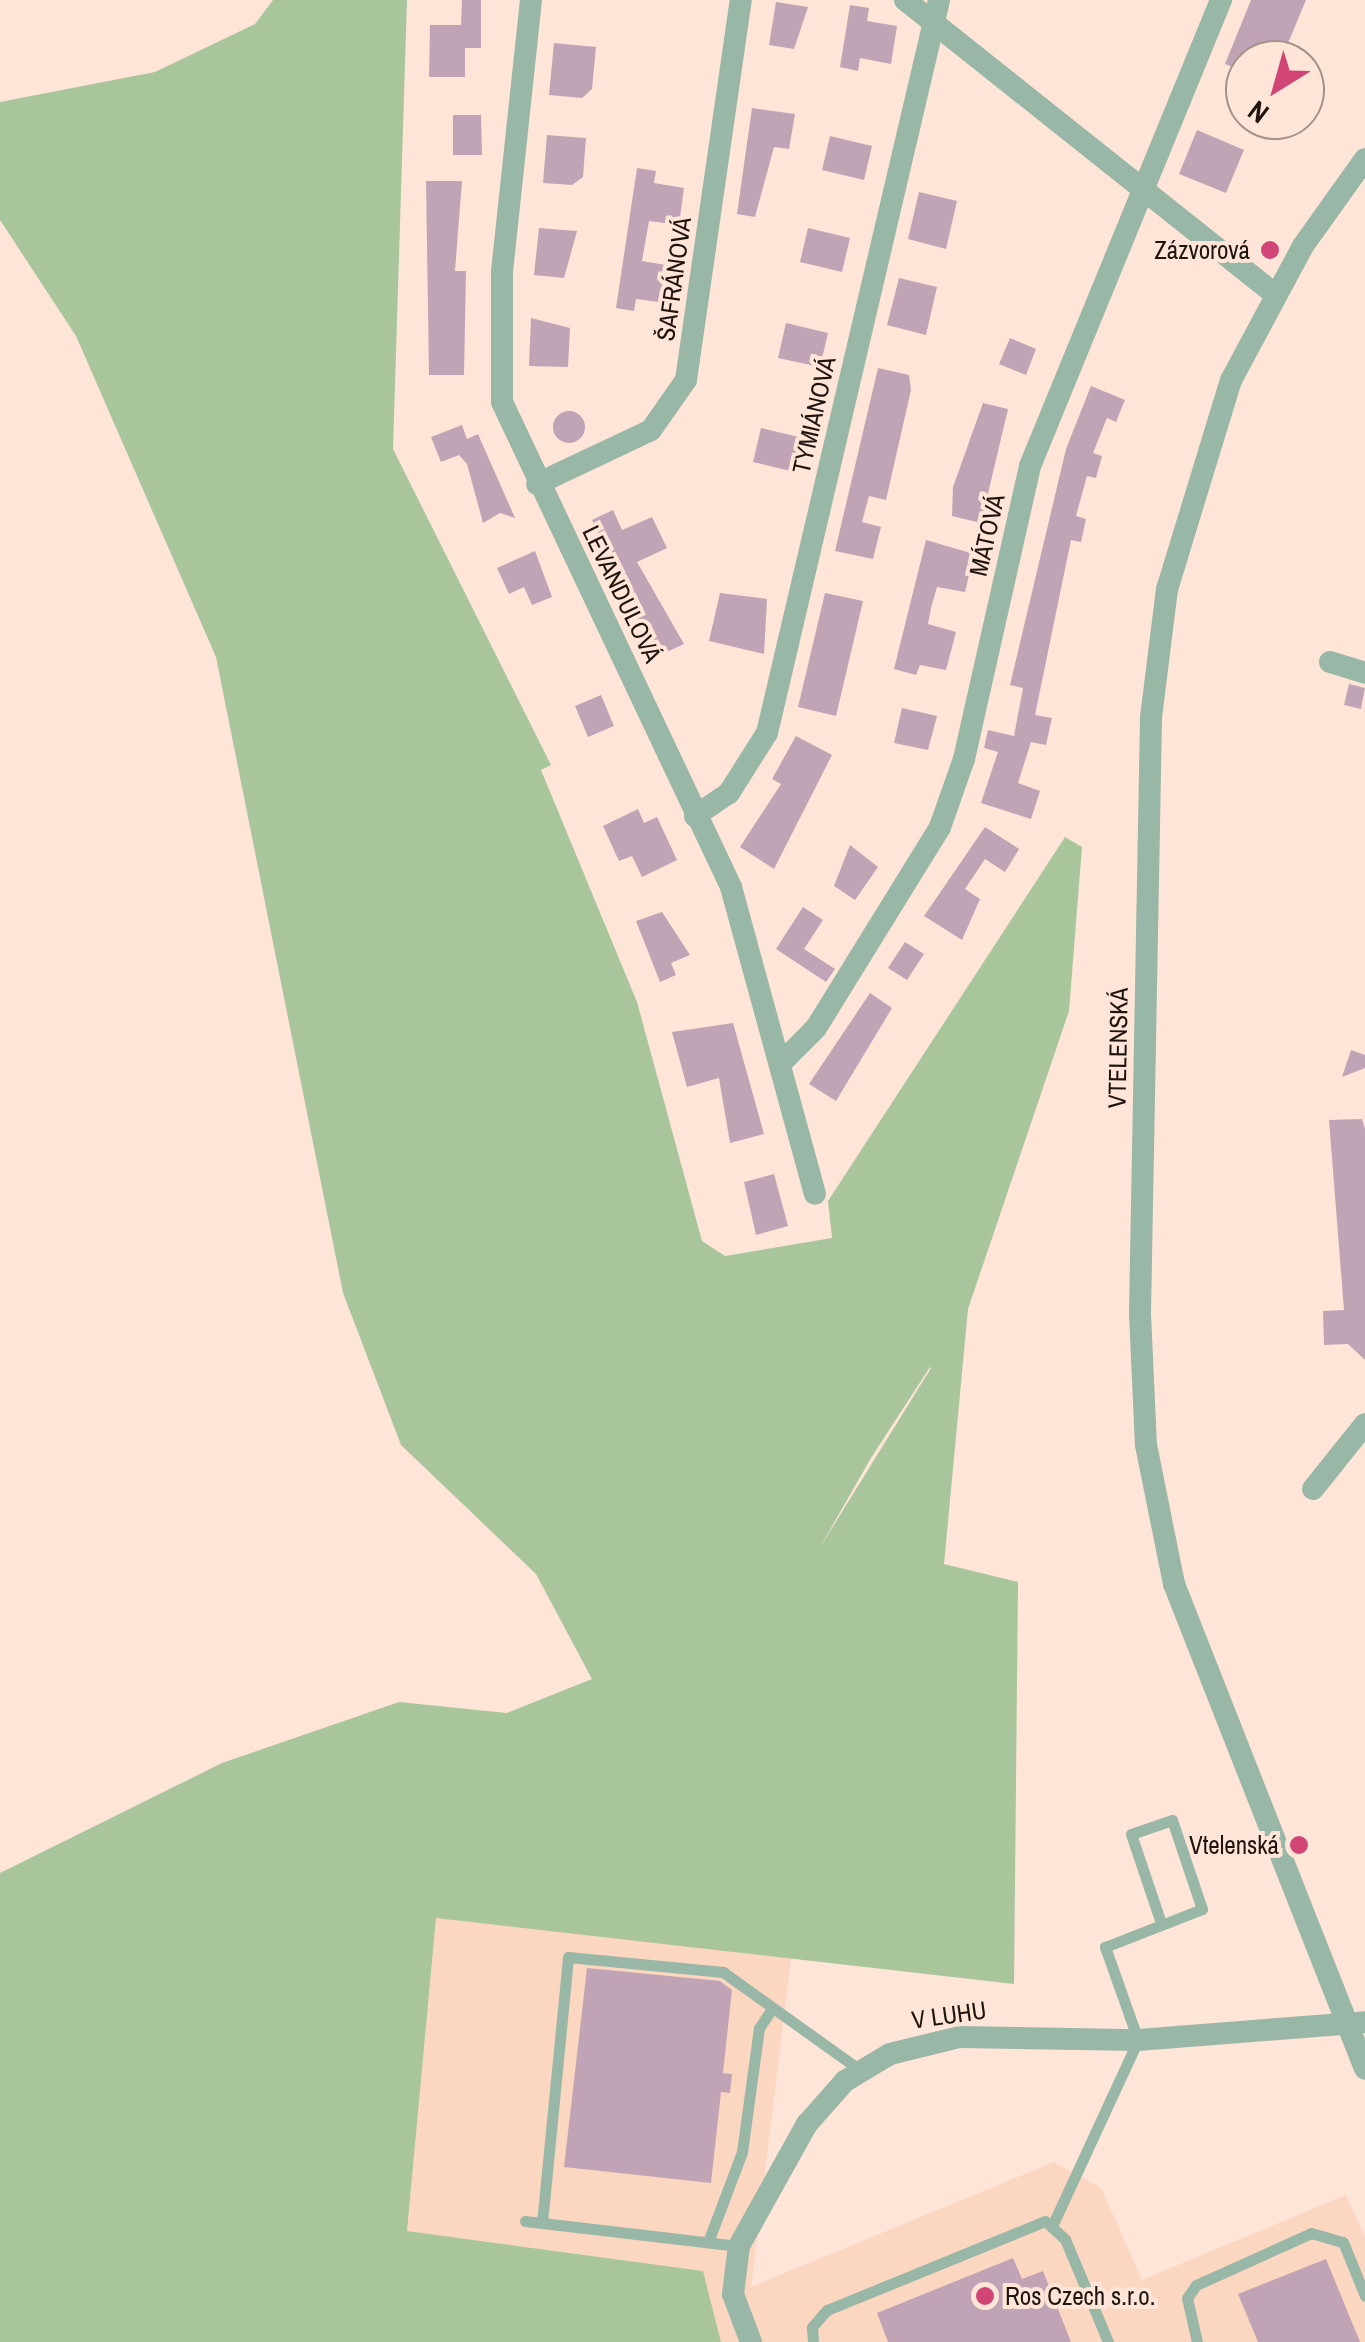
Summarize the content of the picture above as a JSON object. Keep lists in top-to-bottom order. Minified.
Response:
{"streets":{"street":["ŠAFRÁNOVÁ","TYMIÁNOVÁ","MÁTOVÁ","LEVANDULOVÁ","VTELENSKÁ","V LUHU"]},"crossings":[["ŠAFRÁNOVÁ","LEVANDULOVÁ"],["TYMIÁNOVÁ","LEVANDULOVÁ"],["MÁTOVÁ","LEVANDULOVÁ"],["VTELENSKÁ","V LUHU"]],"places":["Zázvorová","Vtelenská","Ros Czech s.r.o."],"north":"bottom left"}
